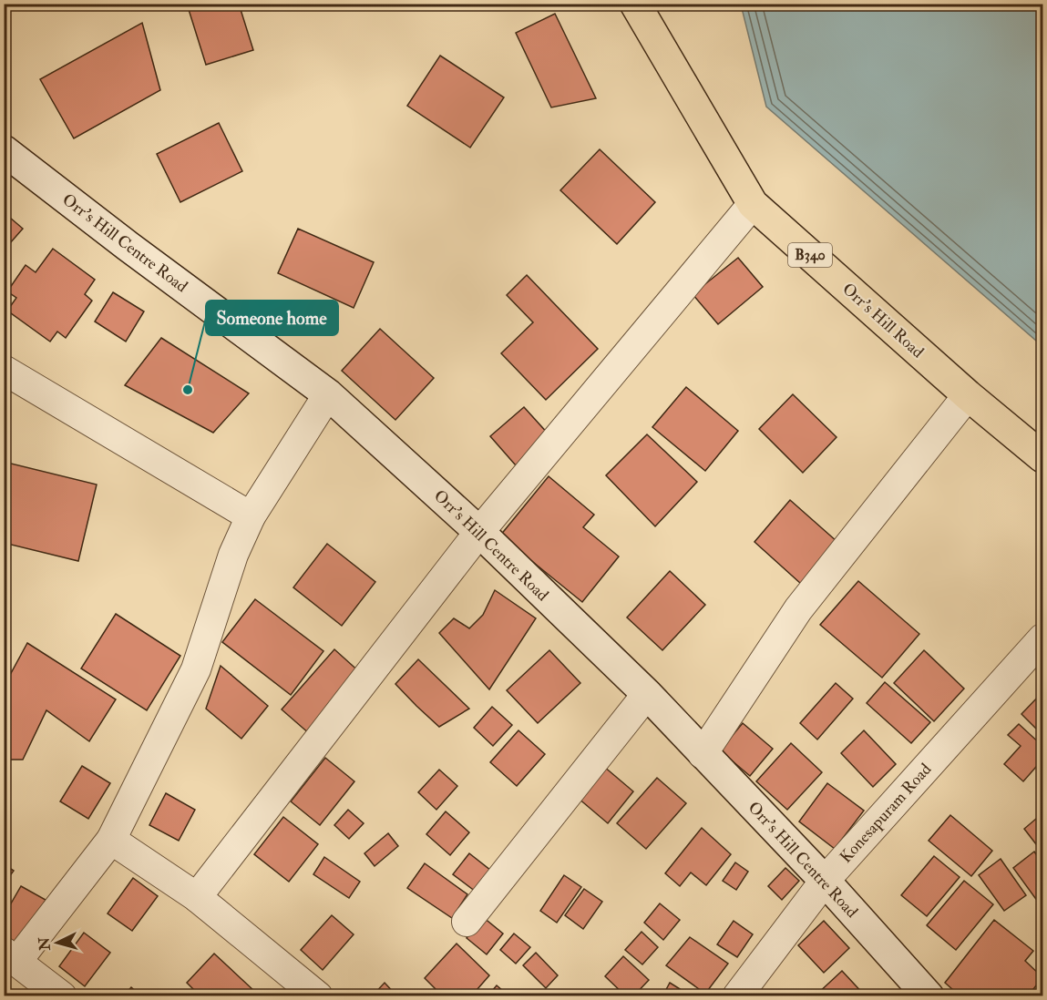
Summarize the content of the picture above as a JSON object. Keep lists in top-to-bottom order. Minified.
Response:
{"streets":{"main road":["B340","Orr’s Hill Road"],"street":["Orr's Hill Centre Road","Konesapuram Road"]},"crossings":[["Orr's Hill Centre Road","Konesapuram Road"]],"places":["Someone home"],"north":"left"}
